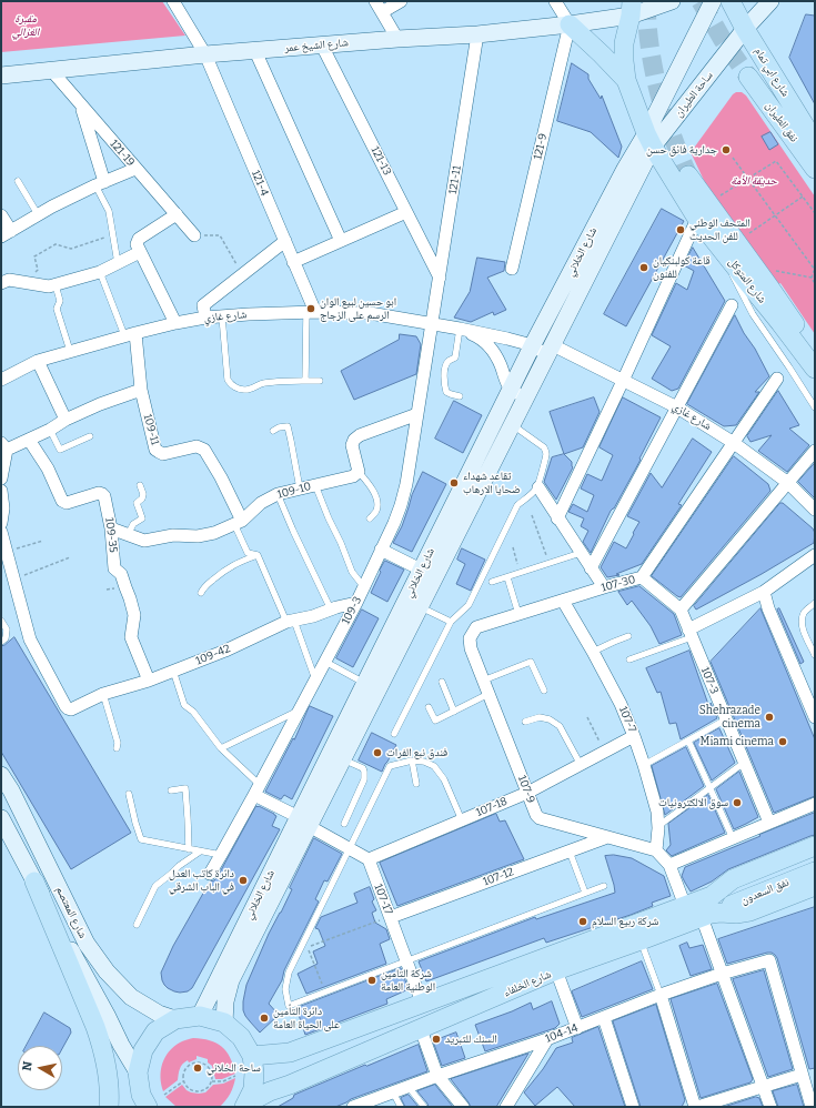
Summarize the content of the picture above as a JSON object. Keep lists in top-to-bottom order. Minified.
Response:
{"streets":{"main road":["شارع الشيخ عمر","شارع ابي تمام","ساحة الطيران","نفق الطيران","شارع الخلاني","شارع المتوكل","نفق السعدون","شارع المعتصم","شارع الخلفاء"],"street":["121-9","121-19","121-13","121-11","121-4","شارع غازي","109-11","109-10","109-35","107-30","109-3","109-42","107-3","107-7","107-9","107-18","107-12","107-17","104-14"]},"crossings":[["شارع الشيخ عمر","121-9"],["شارع الشيخ عمر","121-19"],["شارع الشيخ عمر","121-13"],["شارع الشيخ عمر","121-11"],["شارع الشيخ عمر","121-4"],["شارع ابي تمام","ساحة الطيران"],["ساحة الطيران","شارع الخلاني"],["ساحة الطيران","شارع المتوكل"],["121-13","121-11"],["121-11","شارع غازي"],["121-11","109-3"],["121-4","شارع غازي"],["شارع الخلاني","شارع المتوكل"],["شارع الخلاني","شارع غازي"],["شارع غازي","109-11"],["شارع غازي","107-30"],["شارع غازي","109-3"],["109-11","109-10"],["109-10","109-35"],["109-35","109-42"],["107-30","107-3"],["107-30","107-7"],["107-30","107-9"],["109-3","109-42"],["107-7","107-9"],["107-7","107-18"],["107-9","107-18"],["107-9","107-12"],["107-18","107-17"],["107-12","107-17"],["نفق السعدون","شارع الخلفاء"],["107-17","شارع الخلفاء"]],"parks":["مقبرة الغزالي","حديقة الأمة"],"places":["جدارية فائق حسن","المتحف الوطني للفن الحديث","قاعة كولبنكيان للفنون","ابو حسين لبيع الوان الرسم على الزجاج","تقاعد شهداء ضحايا الارهاب","Shehrazade cinema","Miami cinema","فندق نبع الفرات","سوق الالكترونيات","دائرة كاتب العدل في الباب الشرقي","شركة ربيع السلام","شركة التامين الوطنية العامة","دائرة التأمين على الحياة العامة","السنك للتبريد","ساحة الخلاني"],"north":"left"}
